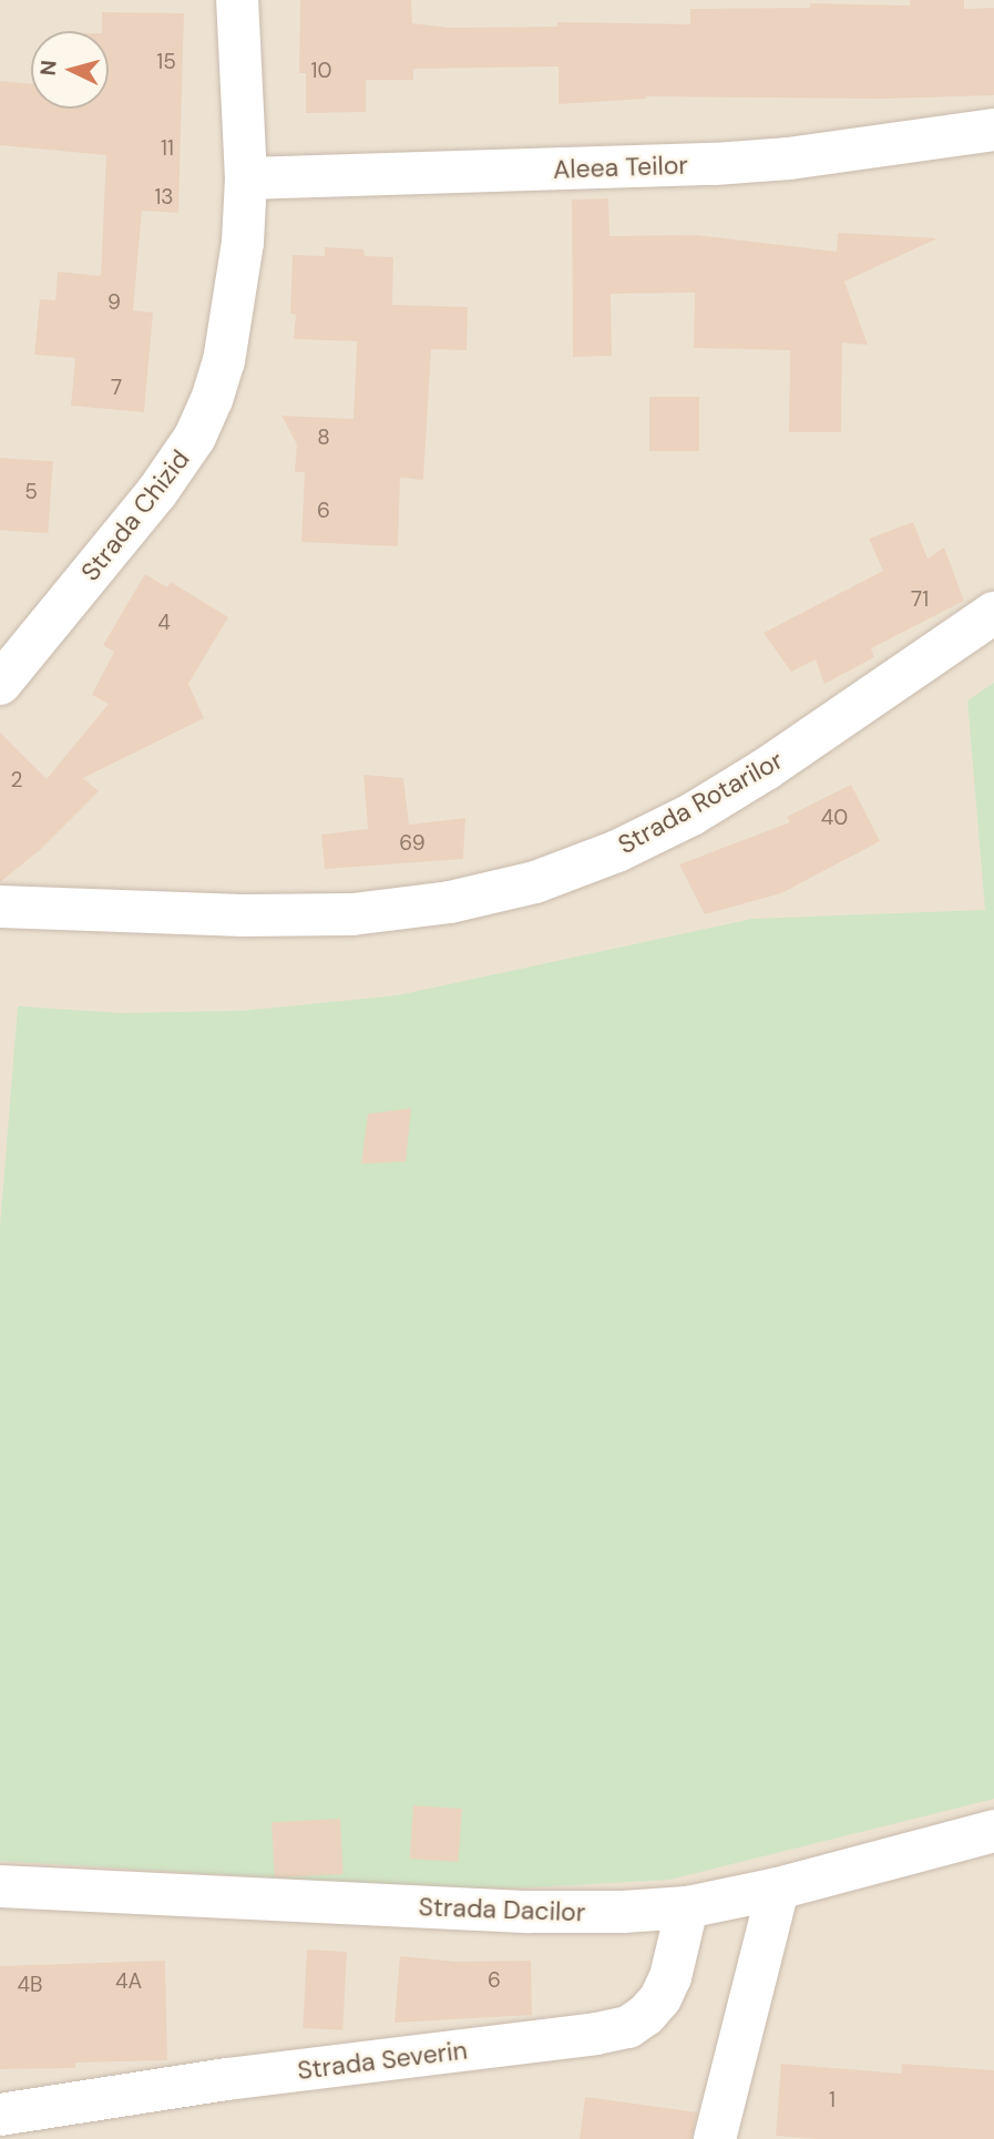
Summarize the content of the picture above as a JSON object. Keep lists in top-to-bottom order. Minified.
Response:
{"streets":{"street":["Aleea Teilor","Strada Chizid","Strada Rotarilor","Strada Dacilor","Strada Severin"]},"crossings":[["Aleea Teilor","Strada Chizid"],["Strada Dacilor","Strada Severin"]],"house_numbers":["15","10","11","13","9","7","8","5","6","71","4","2","40","69","6","4A","4B","1"],"north":"left"}
